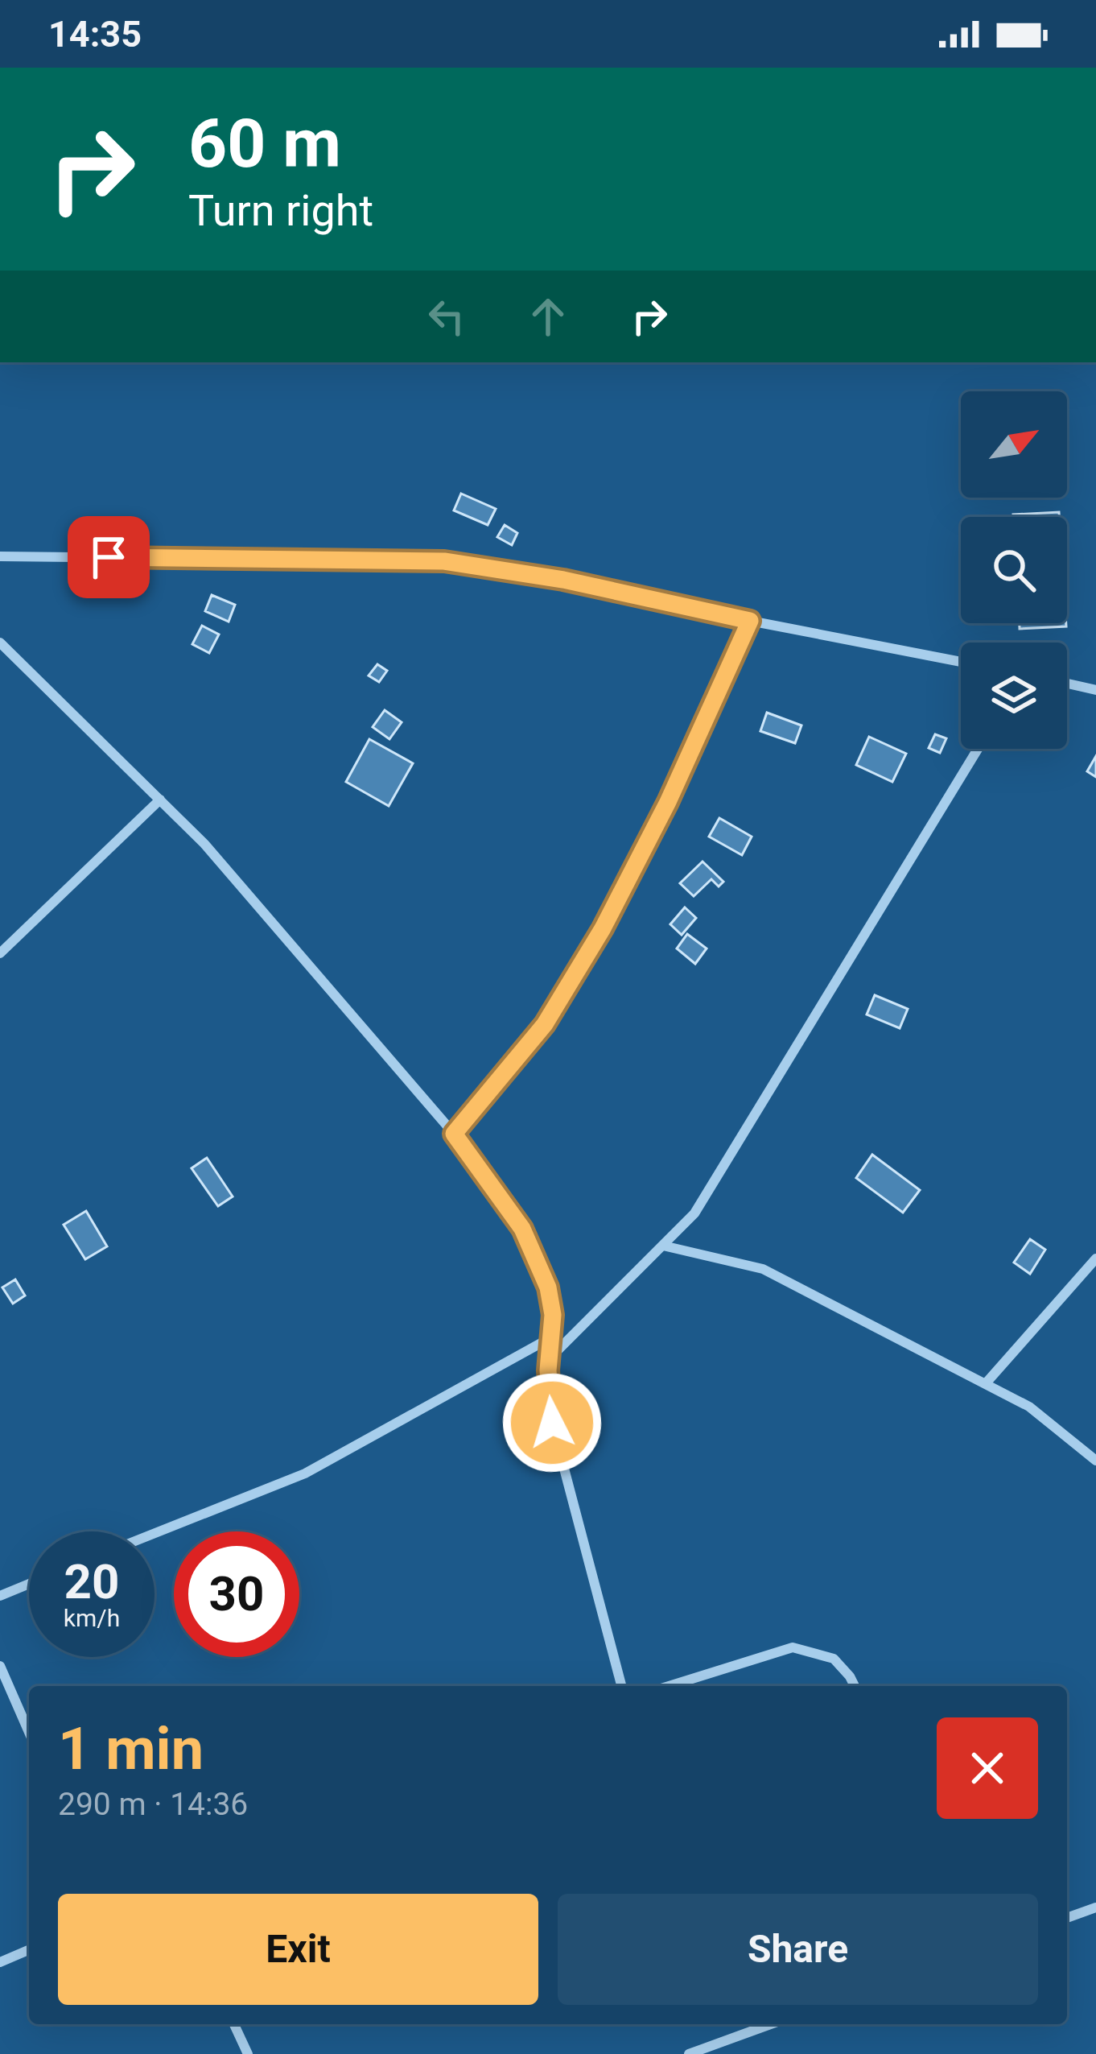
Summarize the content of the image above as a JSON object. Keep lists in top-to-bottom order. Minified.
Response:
{"north":"top right","page":{"status":"14:35","turn":["60 m","Turn right"],"speed":"20 km/h","limit":"30","heading":["1 min","290 m · 14:36"],"buttons":["Exit","Share"]}}
